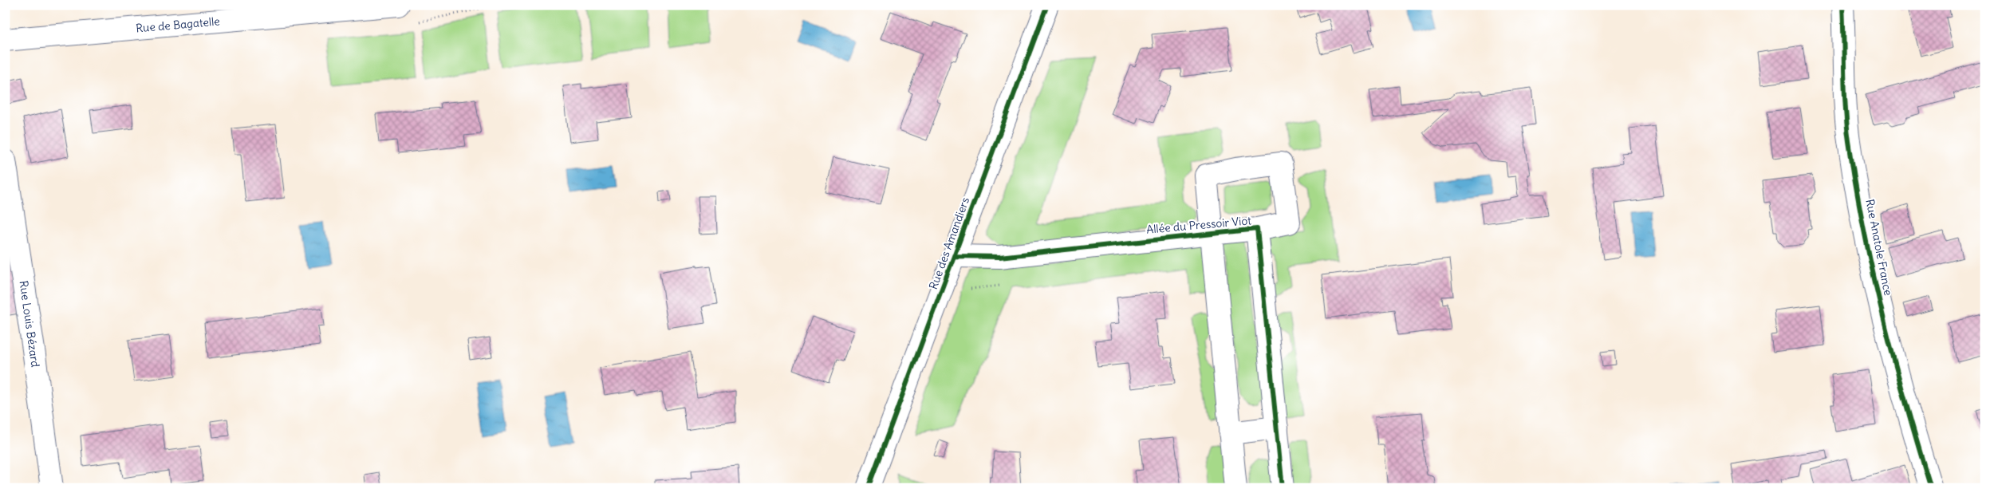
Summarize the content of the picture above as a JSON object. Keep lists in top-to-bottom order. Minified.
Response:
{"streets":{"street":["Rue de Bagatelle","Allée du Pressoir Viot","Rue des Amandiers","Rue Anatole France","Rue Louis Bézard"]},"crossings":[["Allée du Pressoir Viot","Rue des Amandiers"]]}
